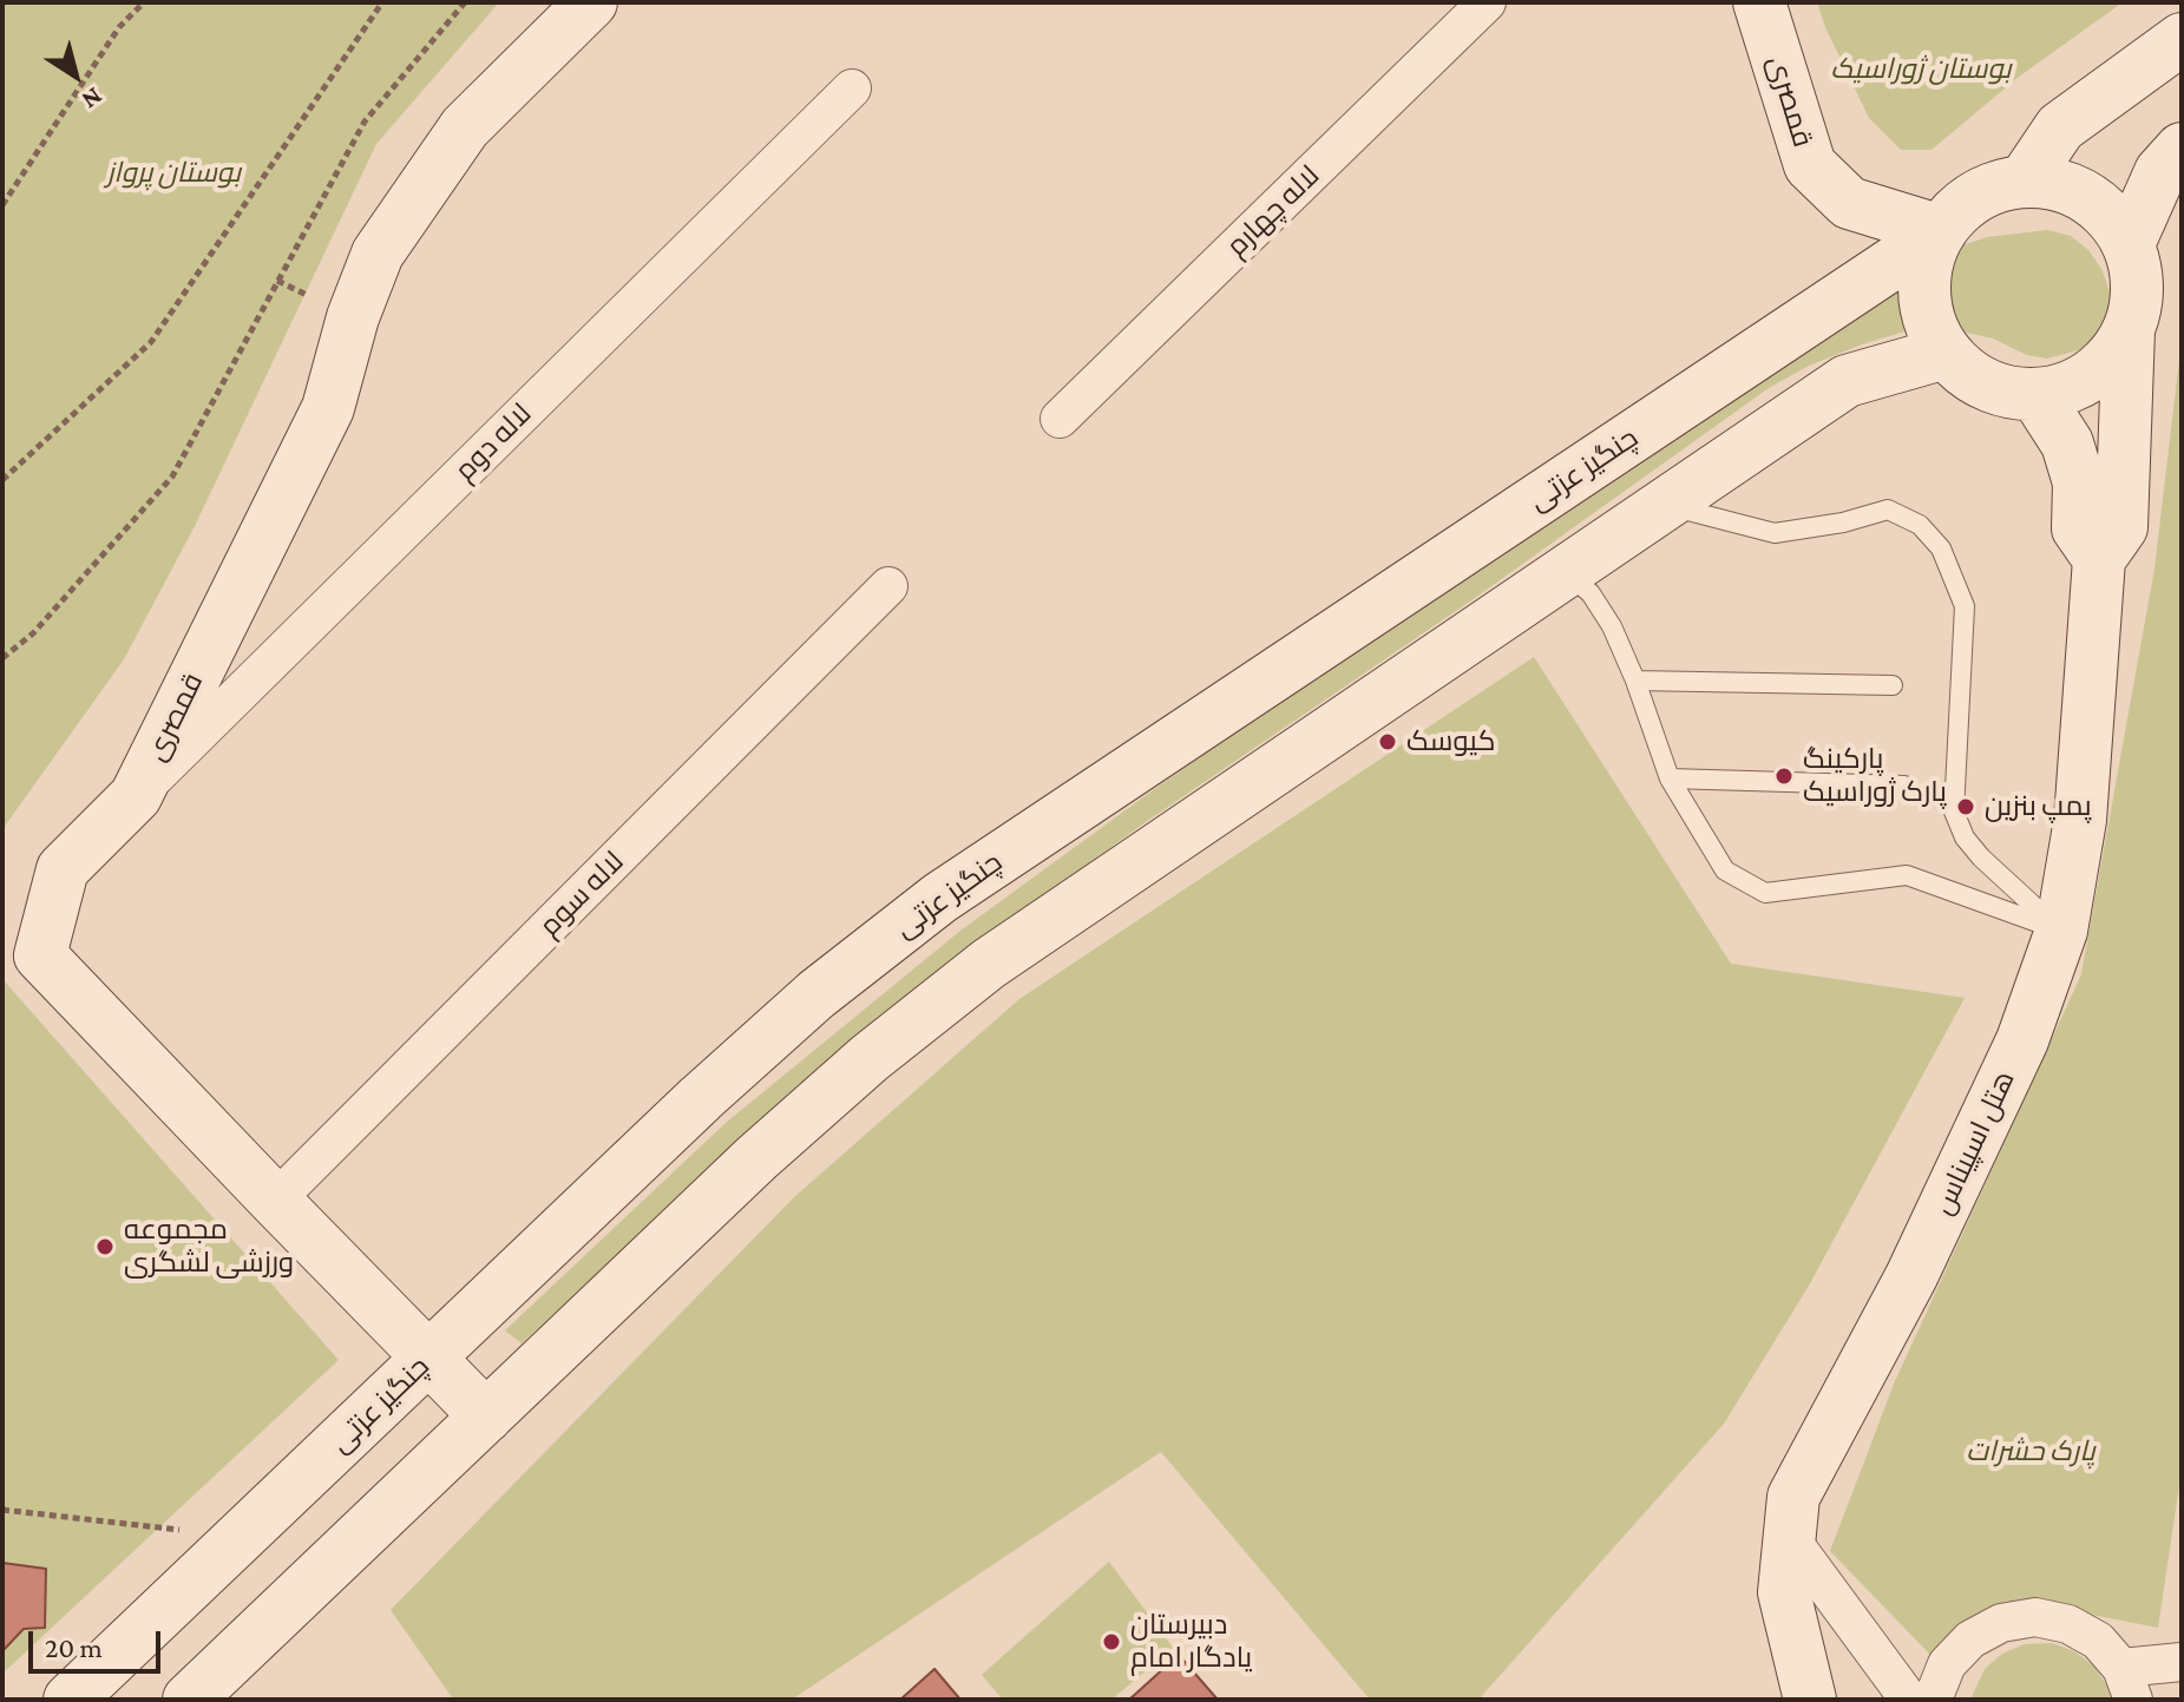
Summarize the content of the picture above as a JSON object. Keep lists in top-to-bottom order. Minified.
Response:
{"streets":{"street":["قمصری","لاله چهارم","لاله دوم","چنگیز عزتی","لاله سوم","هتل اسپیناس"]},"crossings":[["قمصری","لاله دوم"],["قمصری","چنگیز عزتی"],["قمصری","لاله سوم"]],"parks":["بوستان ژوراسیک","بوستان پرواز","پارک حشرات"],"places":["کیوسک","پارکینگ پارک ژوراسیک","پمپ بنزین","مجموعه ورزشی لشگری","دبیرستان یادگار امام"],"scale_bar":"20 m","north":"bottom right"}
